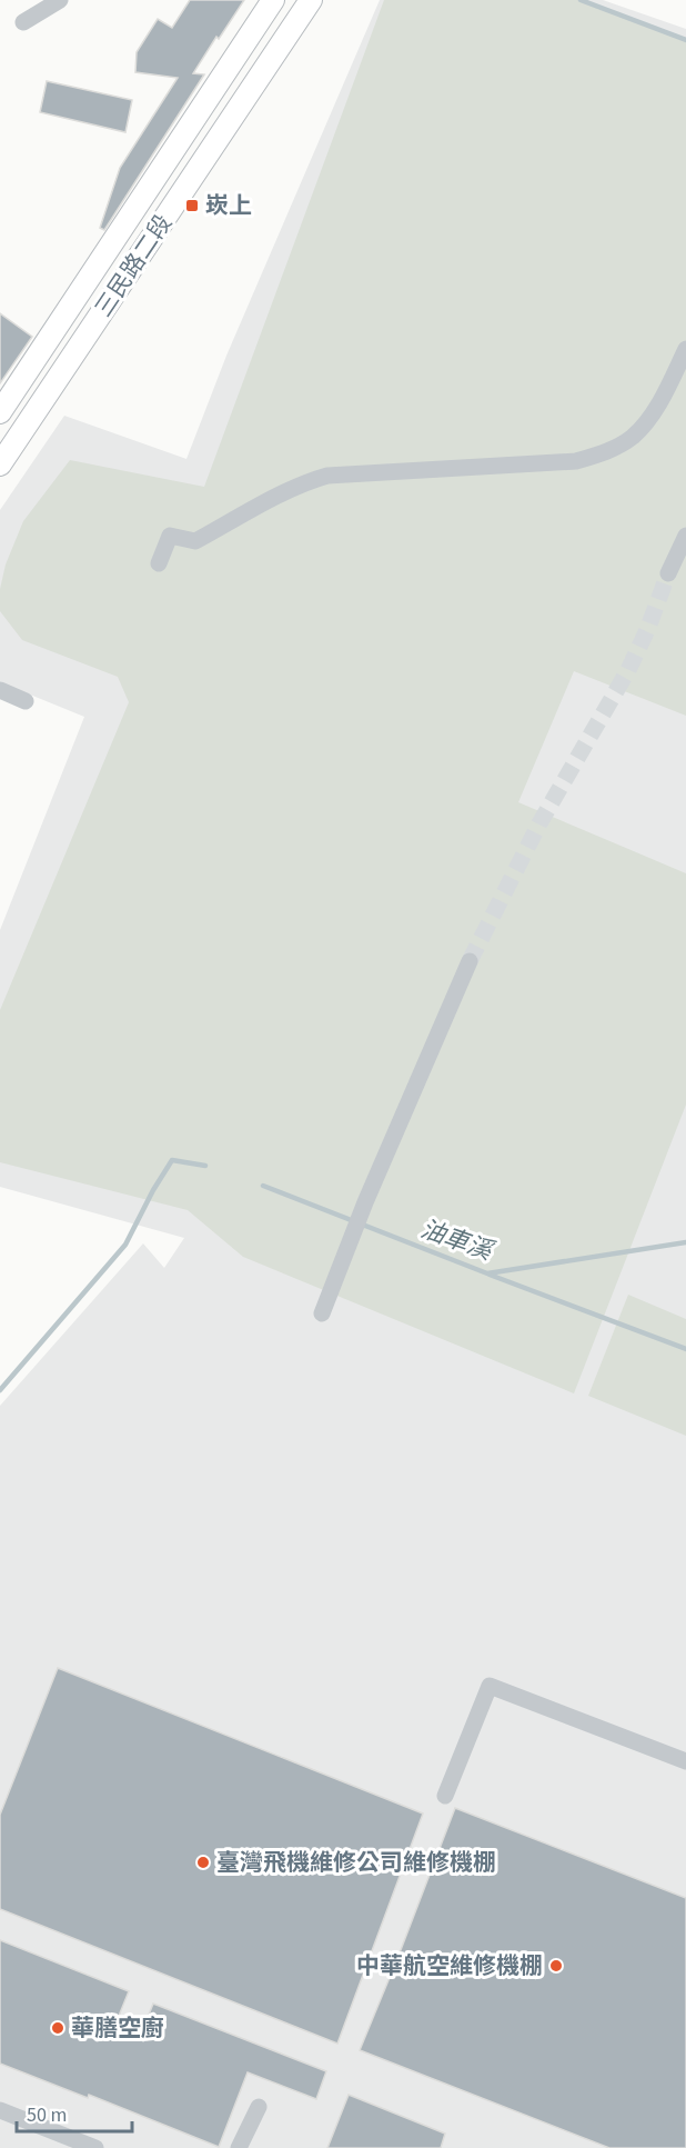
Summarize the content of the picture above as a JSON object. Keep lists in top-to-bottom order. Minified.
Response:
{"streets":{"main road":["三民路二段"]},"water":["油車溪"],"places":{"transit":["崁上"],"other":["臺灣飛機維修公司維修機棚","中華航空維修機棚","華膳空廚"]},"scale_bar":"50 m"}
